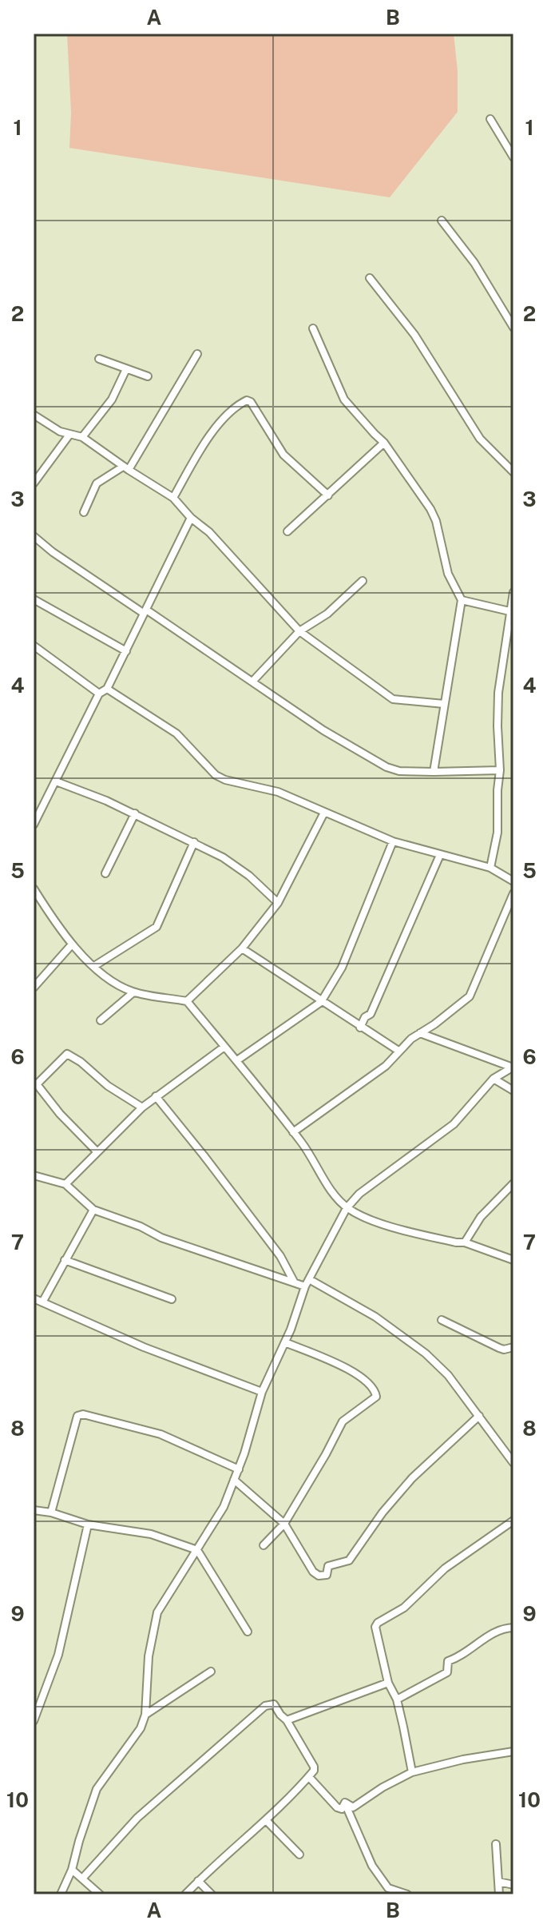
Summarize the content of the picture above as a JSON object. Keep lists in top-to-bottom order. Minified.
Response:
{"grid":{"columns":["A","B"],"rows":["1","2","3","4","5","6","7","8","9","10"]}}
